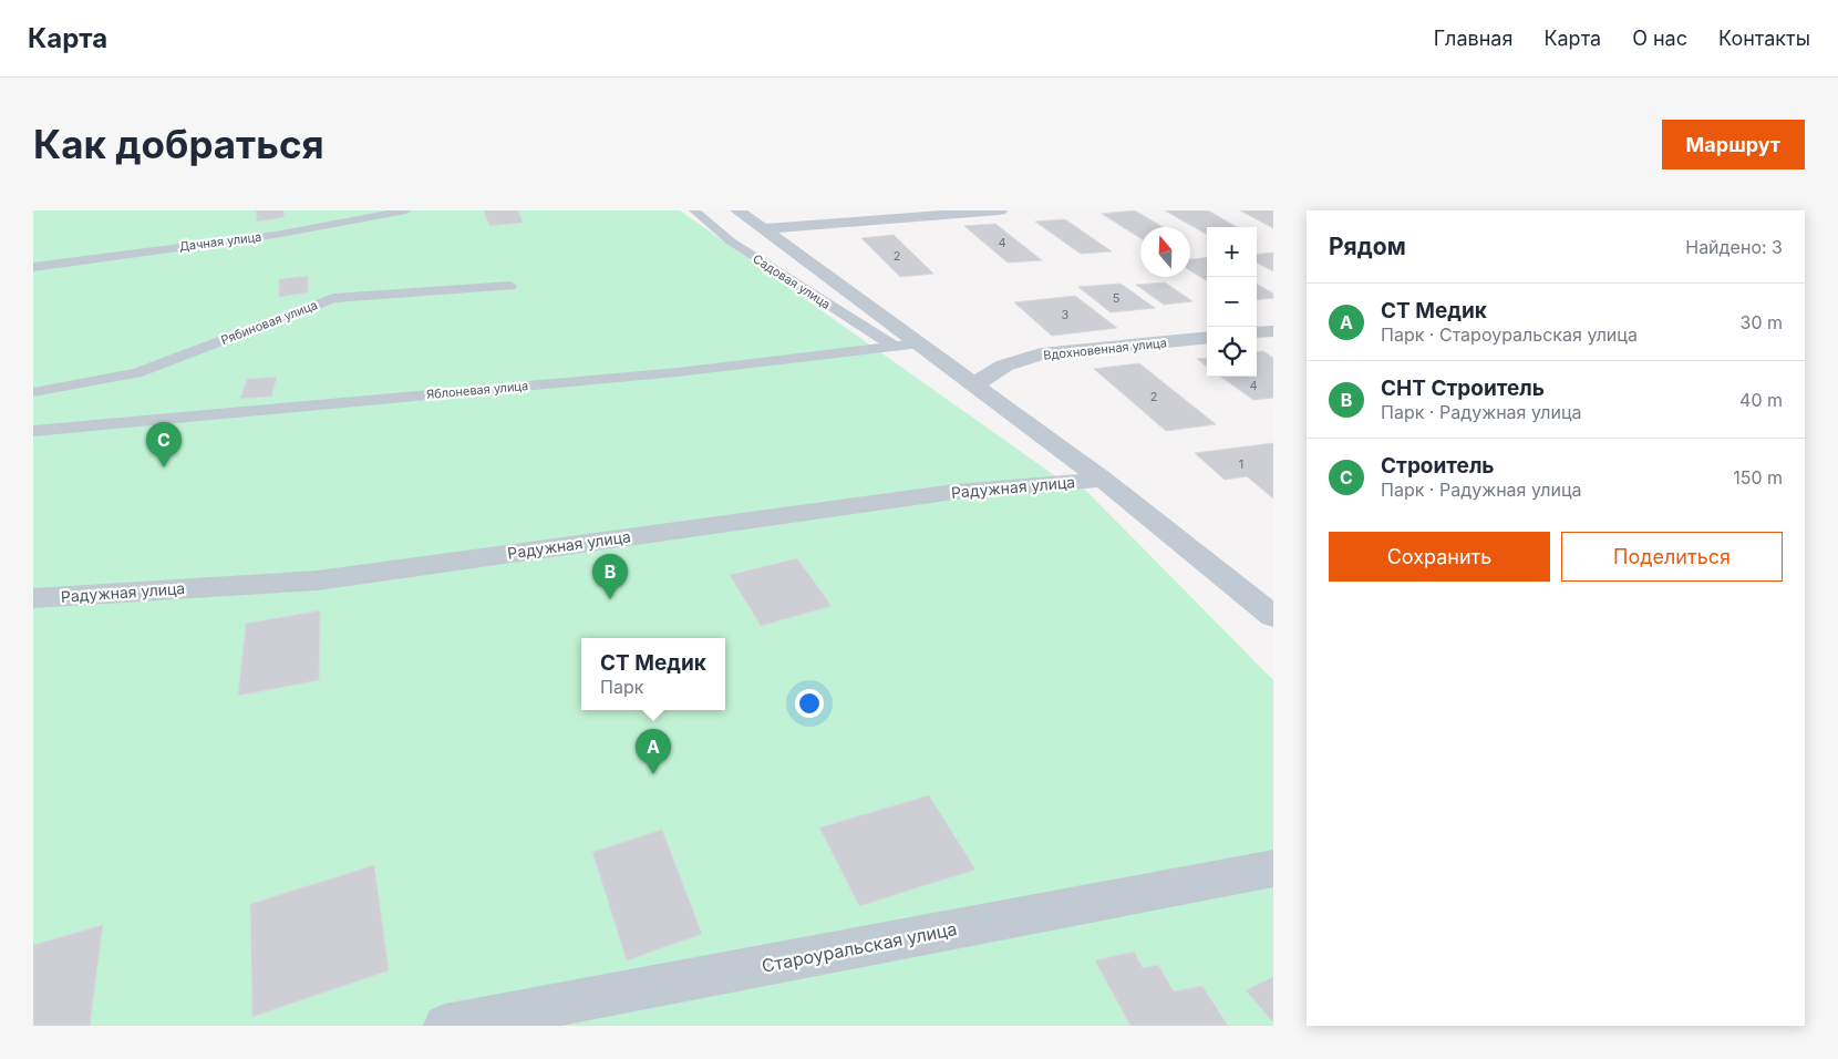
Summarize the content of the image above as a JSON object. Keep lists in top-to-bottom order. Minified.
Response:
{"streets":{"street":["Вдохновенная улица","Радужная улица","Староуральская улица"],"lane":["Дачная улица","Садовая улица","Рябиновая улица","Яблоневая улица"]},"crossings":[["Садовая улица","Яблоневая улица"]],"house_numbers":["4","2","5","3","4","2","1"],"north":"top","page":{"header":"Карта","nav":["Главная","Карта","О нас","Контакты"],"buttons":["Маршрут",["Сохранить","Поделиться"]],"title":"Как добраться","heading":["Рядом","Найдено: 3"],"map_buttons":["+","−"],"list":[{"mark":"A","name":"СТ Медик","note":"Парк · Староуральская улица","value":"30 m"},{"mark":"B","name":"СНТ Строитель","note":"Парк · Радужная улица","value":"40 m"},{"mark":"C","name":"Строитель","note":"Парк · Радужная улица","value":"150 m"}],"pins":["C","B","A"],"popup":["СТ Медик","Парк"]}}
